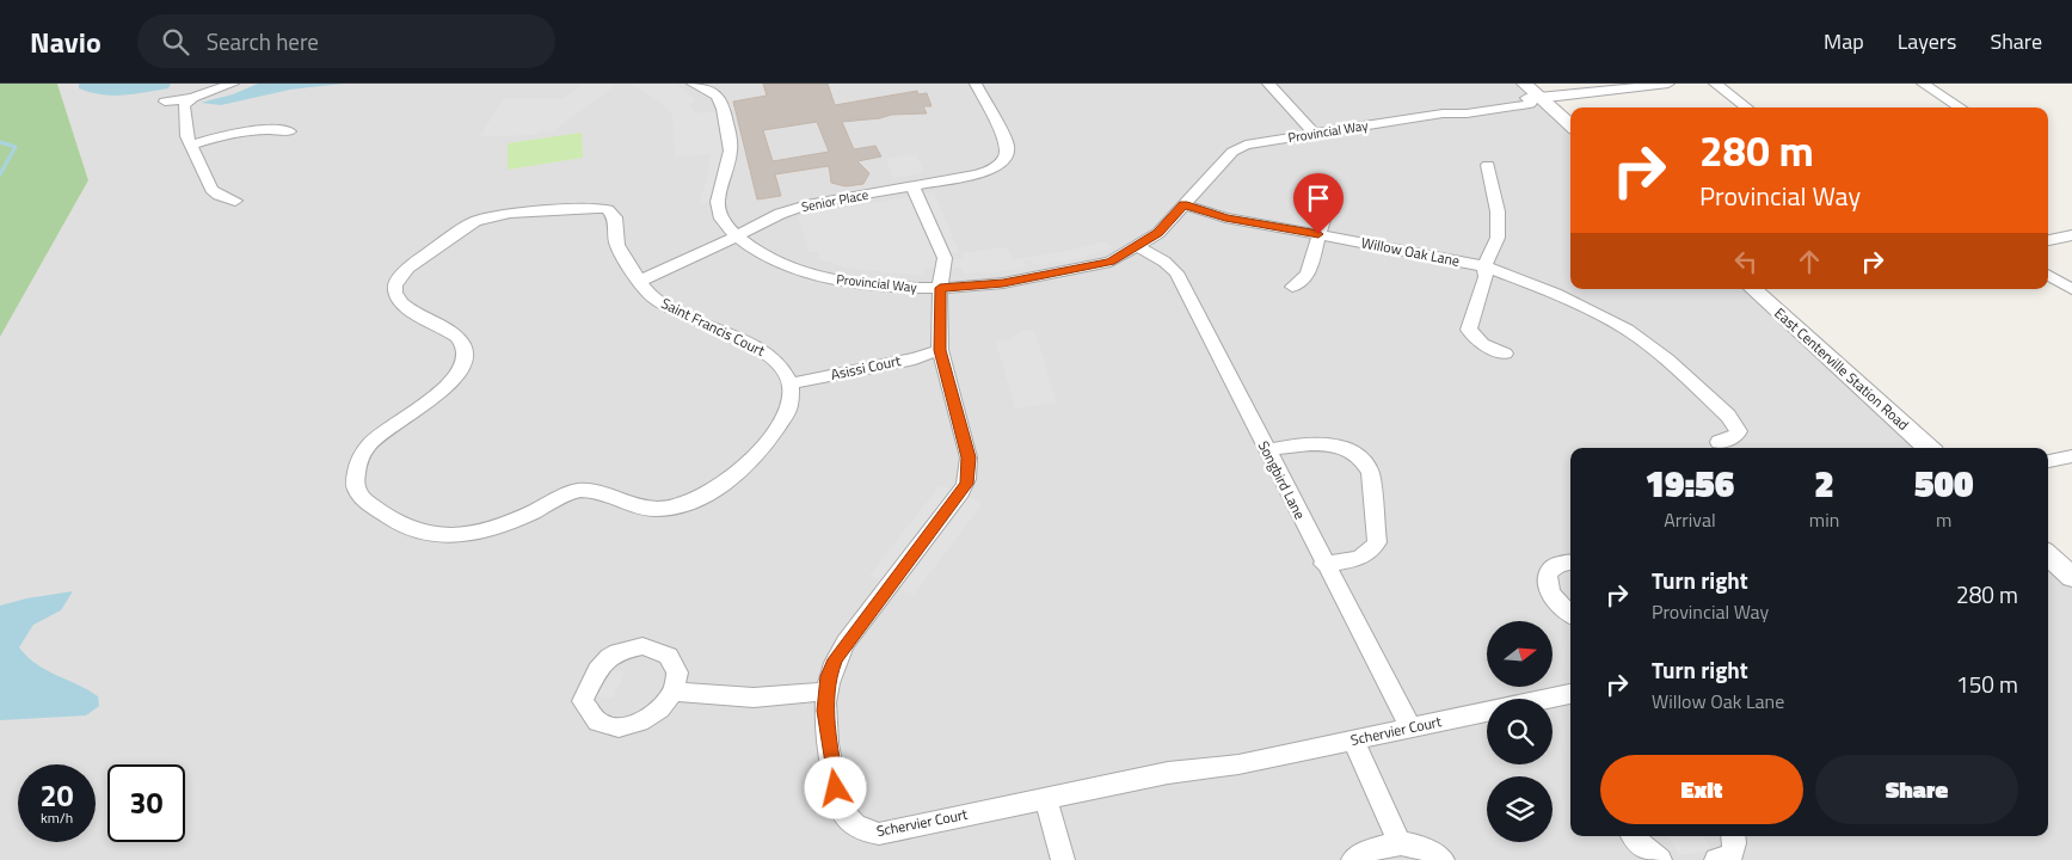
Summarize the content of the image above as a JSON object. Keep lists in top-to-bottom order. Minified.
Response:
{"streets":{"street":["Provincial Way","Senior Place","Willow Oak Lane","Saint Francis Court","Asissi Court","East Centerville Station Road","Songbird Lane","Schervier Court"]},"crossings":[["Provincial Way","Senior Place"],["Provincial Way","Willow Oak Lane"],["Provincial Way","Songbird Lane"],["Provincial Way","Schervier Court"],["Senior Place","Saint Francis Court"],["Senior Place","Schervier Court"],["Saint Francis Court","Asissi Court"],["Asissi Court","Schervier Court"],["Songbird Lane","Schervier Court"]],"north":"right","page":{"header":"Navio","search":"Search here","nav":["Map","Layers","Share"],"turn":["280 m","Provincial Way"],"eta":["19:56","Arrival","2","min","500","m"],"list":[{"name":"Turn right","note":"Provincial Way","value":"280 m"},{"name":"Turn right","note":"Willow Oak Lane","value":"150 m"}],"buttons":["Exit","Share"],"speed":"20 km/h","limit":"30"}}
